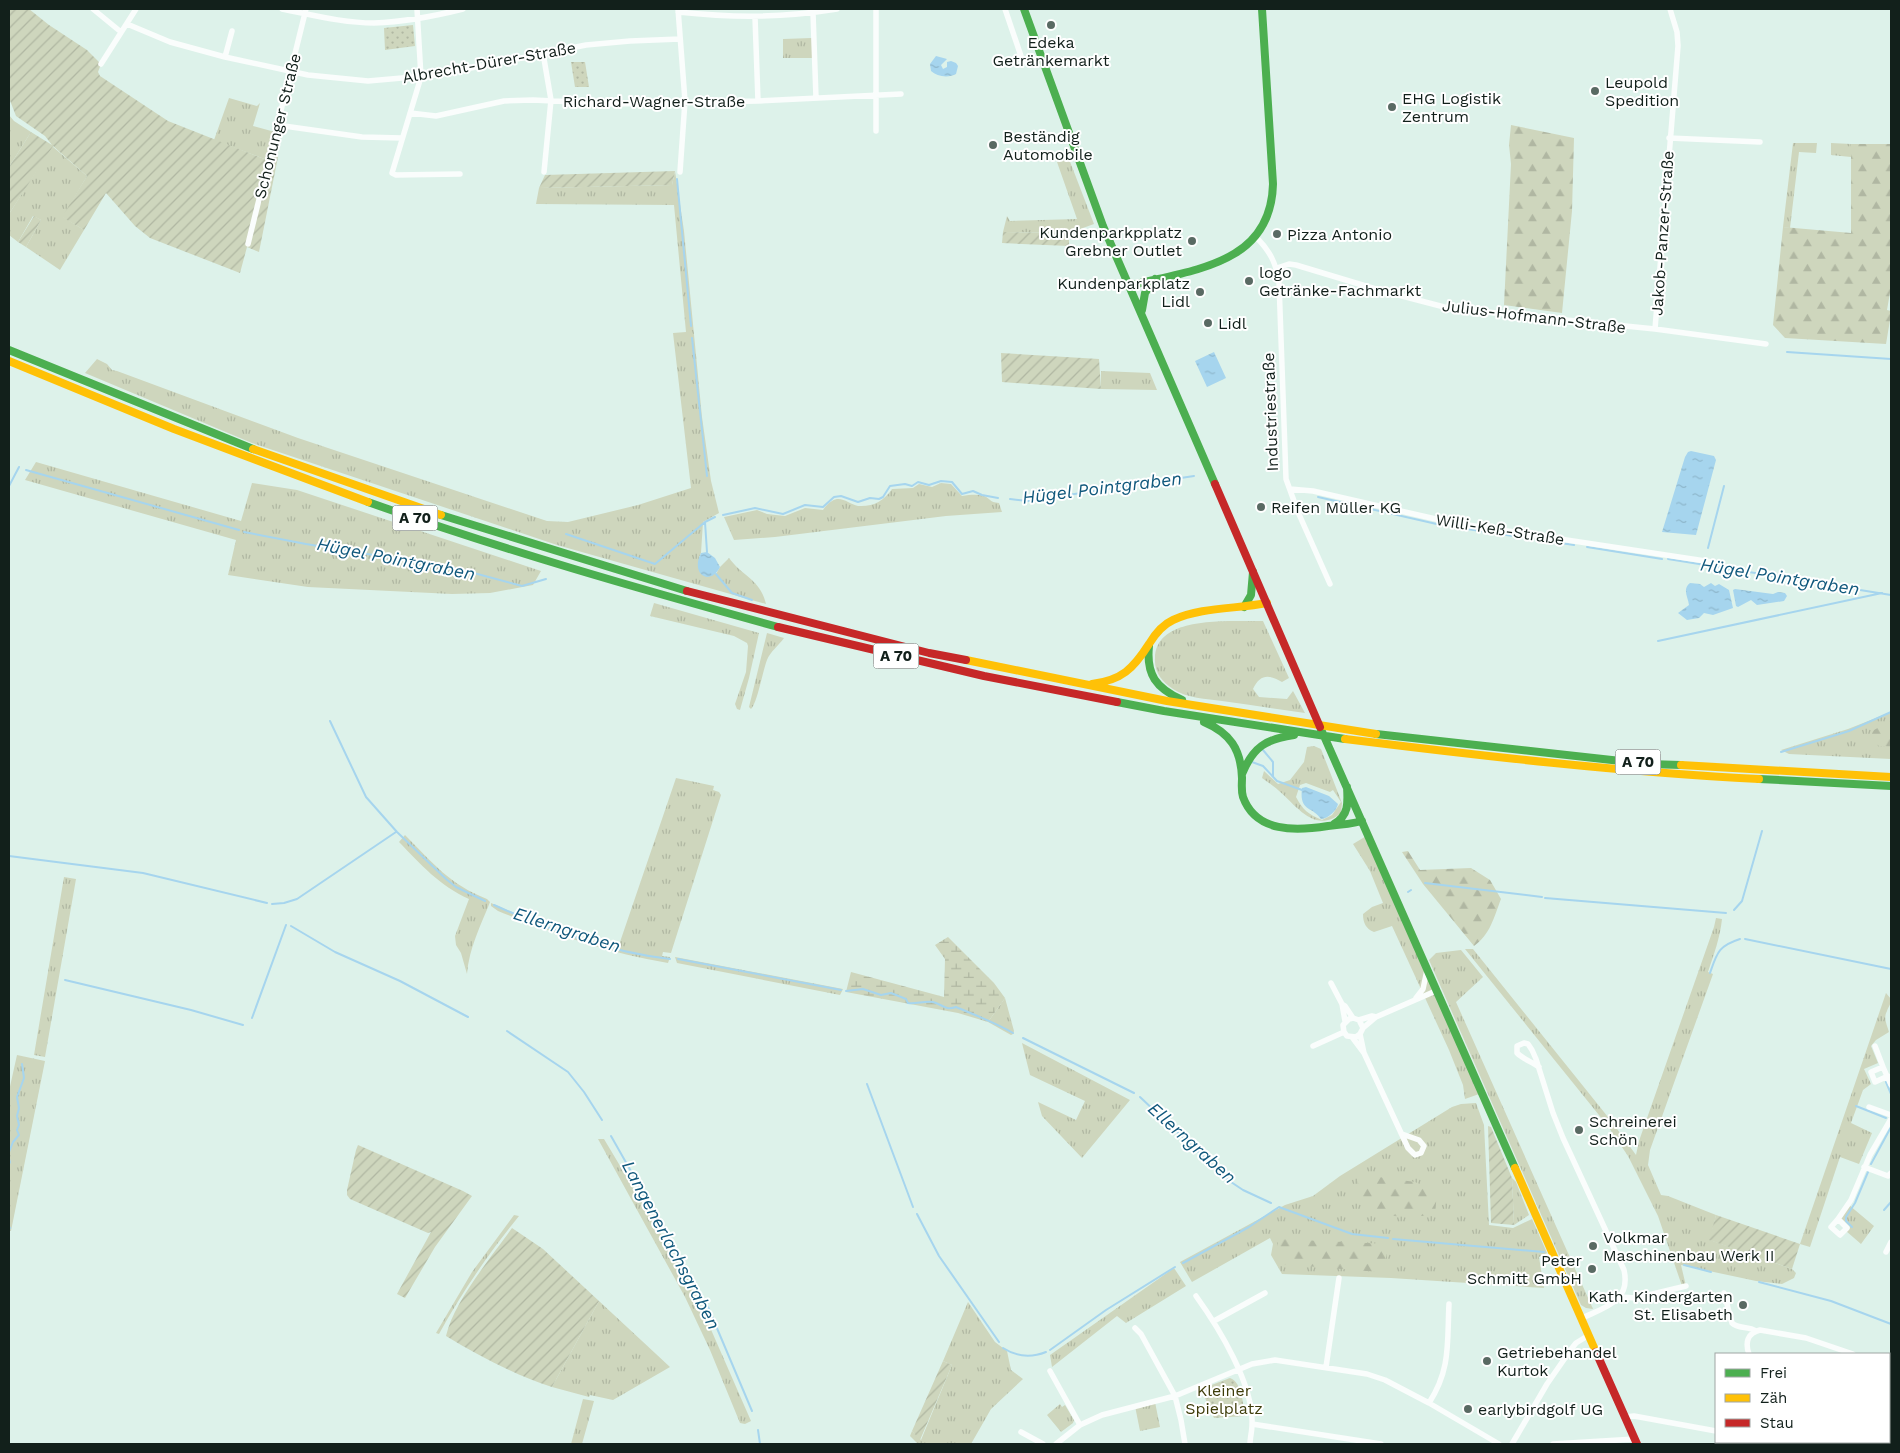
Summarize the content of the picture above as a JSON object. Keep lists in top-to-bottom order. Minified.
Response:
{"streets":{"main road":["A 70"],"street":["Albrecht-Dürer-Straße","Richard-Wagner-Straße","Schonunger Straße","Jakob-Panzer-Straße","Julius-Hofmann-Straße","Industriestraße","Willi-Keß-Straße"]},"crossings":[["Albrecht-Dürer-Straße","Schonunger Straße"],["Jakob-Panzer-Straße","Julius-Hofmann-Straße"],["Julius-Hofmann-Straße","Industriestraße"],["Industriestraße","Willi-Keß-Straße"]],"water":["Hügel Pointgraben","Ellerngraben","Langenerlachsgraben"],"parks":["Kleiner Spielplatz"],"places":["Edeka Getränkemarkt","Leupold Spedition","EHG Logistik Zentrum","Beständig Automobile","Pizza Antonio","Kundenparkpplatz Grebner Outlet","logo Getränke-Fachmarkt","Kundenparkplatz Lidl","Lidl","Reifen Müller KG","Schreinerei Schön","Volkmar Maschinenbau Werk II","Peter Schmitt GmbH","Kath. Kindergarten St. Elisabeth","Getriebehandel Kurtok","earlybirdgolf UG"],"legend":["Frei","Zäh","Stau"]}
